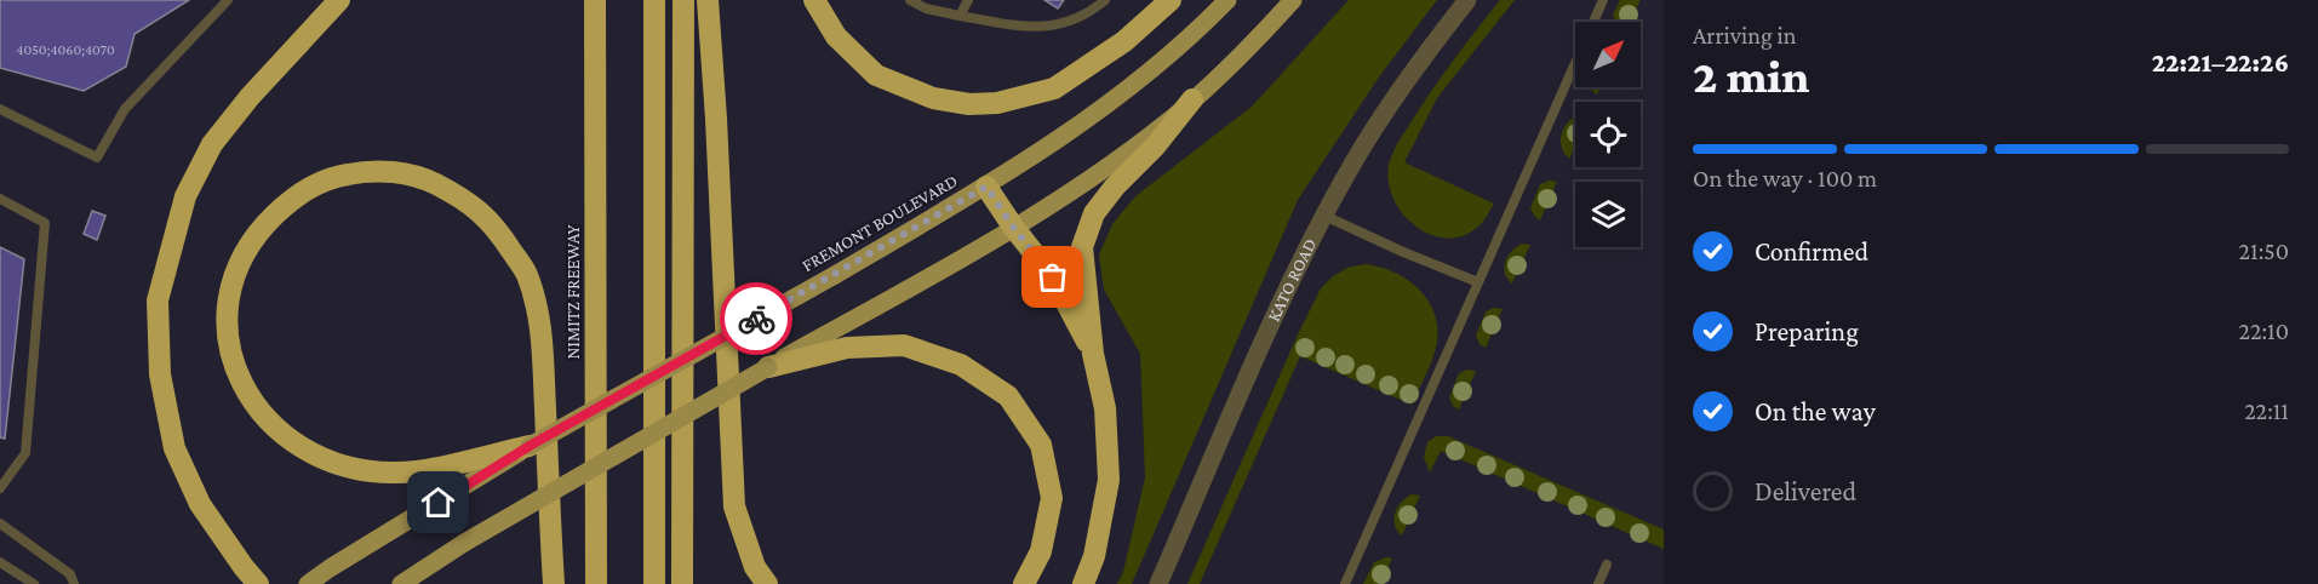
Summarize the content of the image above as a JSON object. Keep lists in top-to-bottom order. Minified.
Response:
{"streets":{"highway":["NIMITZ FREEWAY"],"main road":["FREMONT BOULEVARD"],"street":["KATO ROAD"]},"house_numbers":["4050;4060;4070"],"north":"top right","page":{"heading":["2 min","Arriving in","22:21–22:26"],"bar":"On the way · 100 m","list":[["Confirmed","21:50"],["Preparing","22:10"],["On the way","22:11"],"Delivered"]}}
